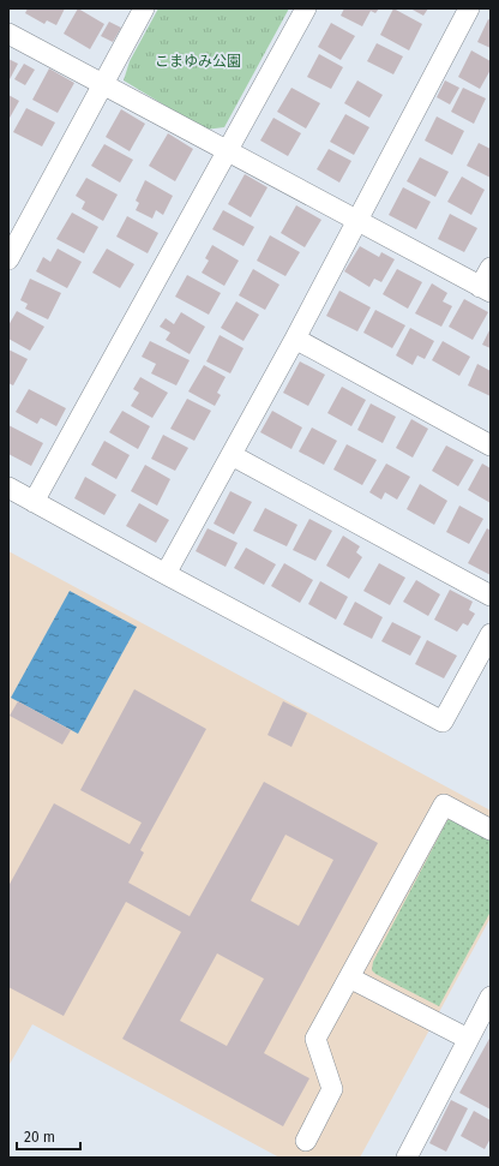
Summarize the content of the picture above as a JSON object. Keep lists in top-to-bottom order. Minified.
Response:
{"parks":["こまゆみ公園"],"scale_bar":"20 m"}
